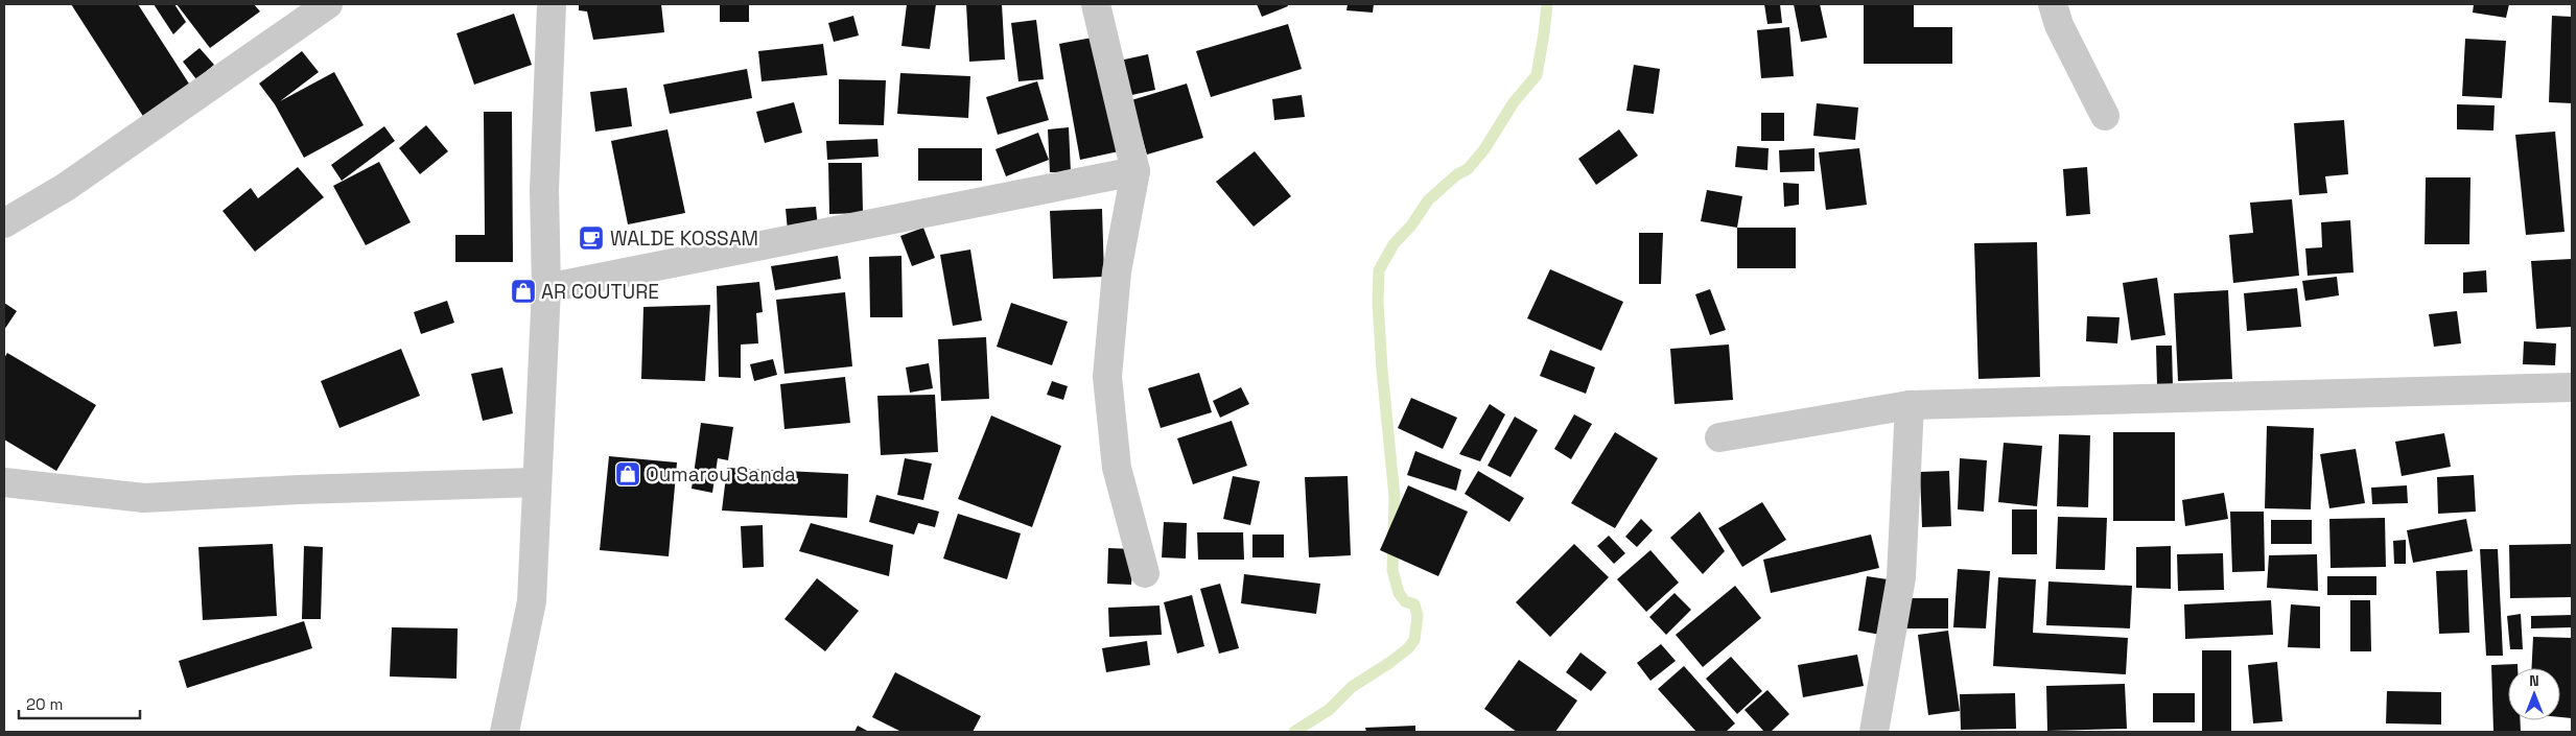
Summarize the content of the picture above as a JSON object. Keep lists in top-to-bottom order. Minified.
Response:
{"places":{"cafe":["WALDE KOSSAM"],"shop":["AR COUTURE","Oumarou Sanda"]},"scale_bar":"20 m","north":"top"}
